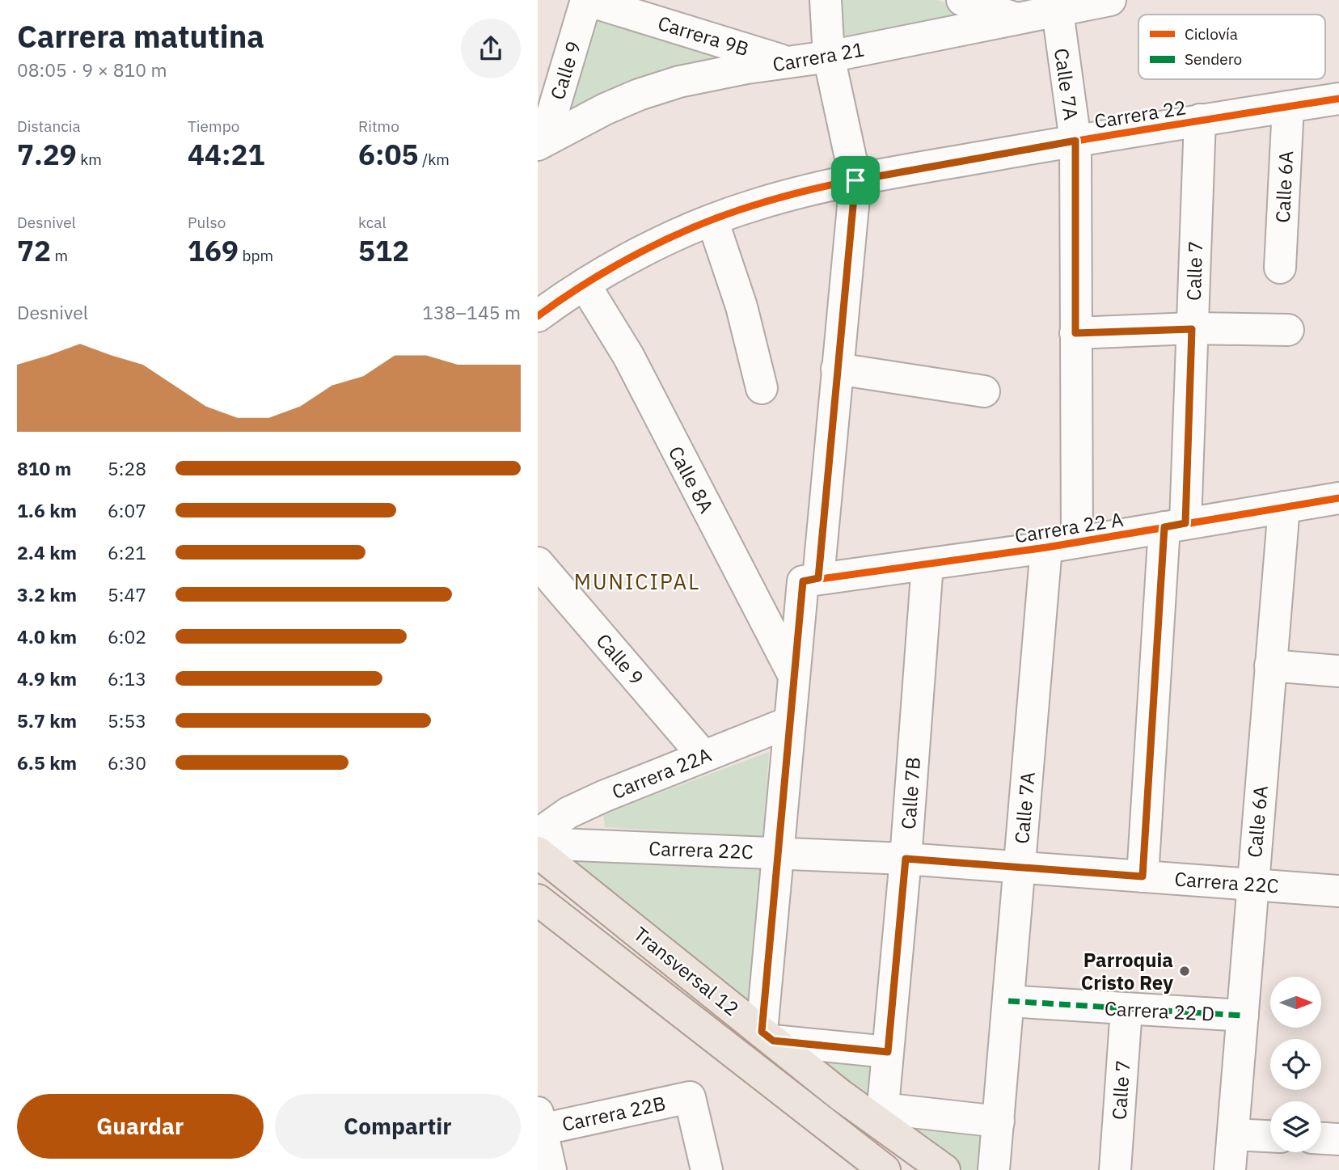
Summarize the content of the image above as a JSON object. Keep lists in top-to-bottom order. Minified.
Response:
{"streets":{"main road":["Transversal 12"],"street":["Carrera 9B","Carrera 21","Calle 9","Calle 7A","Carrera 22","Calle 6A","Calle 7","Calle 8A","Carrera 22 A","Carrera 22A","Calle 7B","Carrera 22C","Carrera 22 D","Carrera 22B"]},"crossings":[["Carrera 9B","Carrera 21"],["Carrera 9B","Calle 9"],["Carrera 21","Calle 9"],["Carrera 21","Calle 7A"],["Calle 9","Carrera 22A"],["Calle 7A","Carrera 22"],["Calle 7A","Carrera 22 A"],["Calle 7A","Carrera 22C"],["Calle 7A","Carrera 22 D"],["Carrera 22","Calle 6A"],["Carrera 22","Calle 7"],["Carrera 22","Calle 8A"],["Calle 6A","Carrera 22 A"],["Calle 6A","Carrera 22C"],["Calle 6A","Carrera 22 D"],["Calle 7","Carrera 22 A"],["Calle 7","Carrera 22C"],["Calle 7","Carrera 22 D"],["Carrera 22 A","Calle 7B"],["Calle 7B","Carrera 22C"],["Calle 7B","Transversal 12"]],"districts":["MUNICIPAL"],"places":["Parroquia Cristo Rey"],"legend":["Ciclovía","Sendero"],"north":"right","page":{"heading":["Carrera matutina","08:05 · 9 × 810 m"],"stats":[["Distancia","7.29 km"],["Tiempo","44:21"],["Ritmo","6:05 /km"],["Desnivel","72 m"],["Pulso","169 bpm"],["kcal","512"]],"chart":["Desnivel","138–145 m"],"list":[{"name":"810 m","note":"5:28"},{"name":"1.6 km","note":"6:07"},{"name":"2.4 km","note":"6:21"},{"name":"3.2 km","note":"5:47"},{"name":"4.0 km","note":"6:02"},{"name":"4.9 km","note":"6:13"},{"name":"5.7 km","note":"5:53"},{"name":"6.5 km","note":"6:30"}],"buttons":["Guardar","Compartir"]}}
